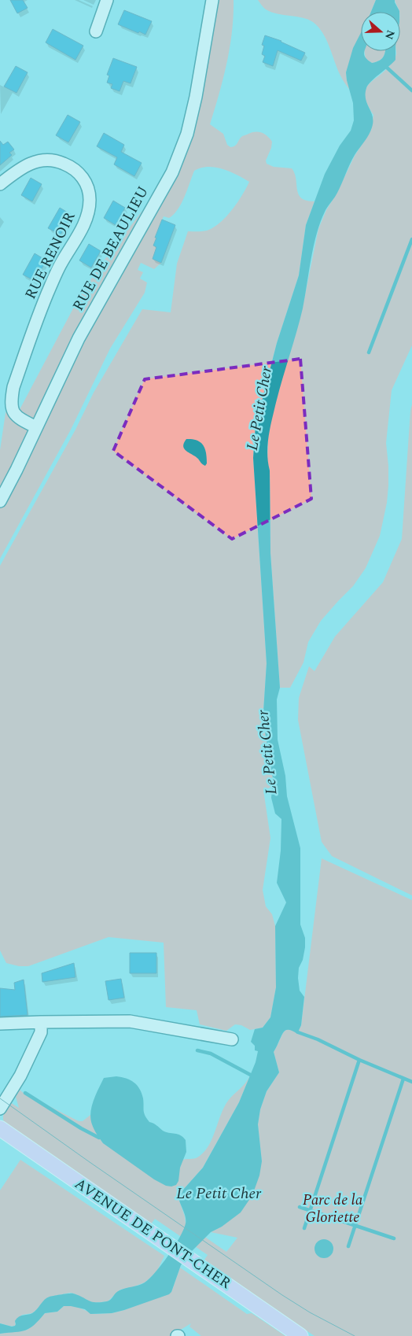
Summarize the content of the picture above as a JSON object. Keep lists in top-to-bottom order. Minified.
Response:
{"streets":{"main road":["AVENUE DE PONT-CHER"],"street":["RUE DE BEAULIEU","RUE RENOIR"]},"crossings":[["RUE DE BEAULIEU","RUE RENOIR"]],"water":["Le Petit Cher"],"parks":["Parc de la Gloriette"],"north":"right"}
